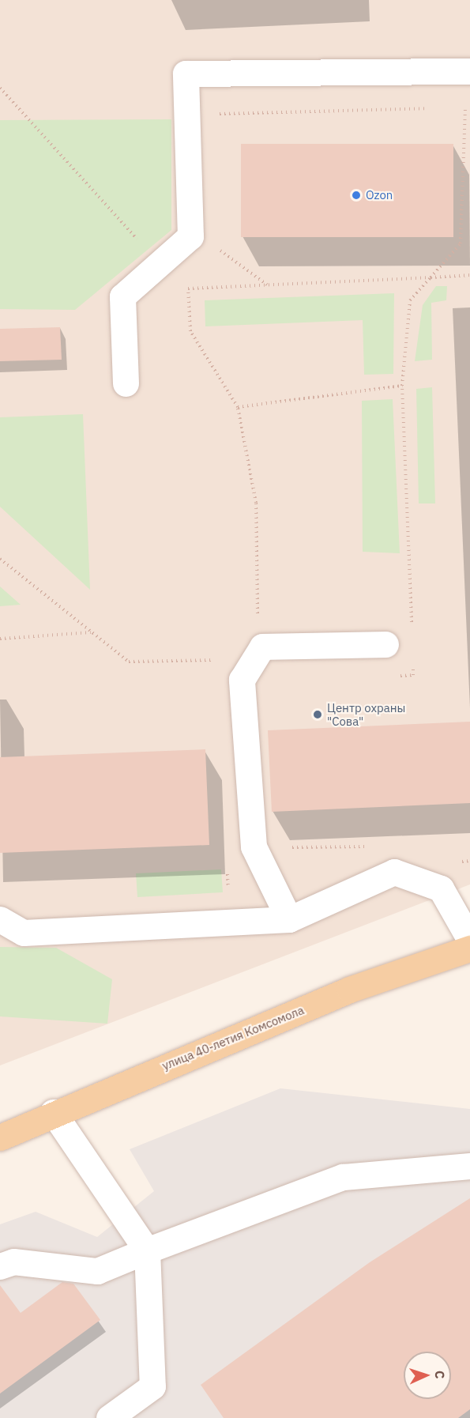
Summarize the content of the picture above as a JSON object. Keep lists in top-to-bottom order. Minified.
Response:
{"streets":{"main road":["улица 40-летия Комсомола"]},"places":["Ozon","Центр охраны \"Сова\""],"north":"right"}
